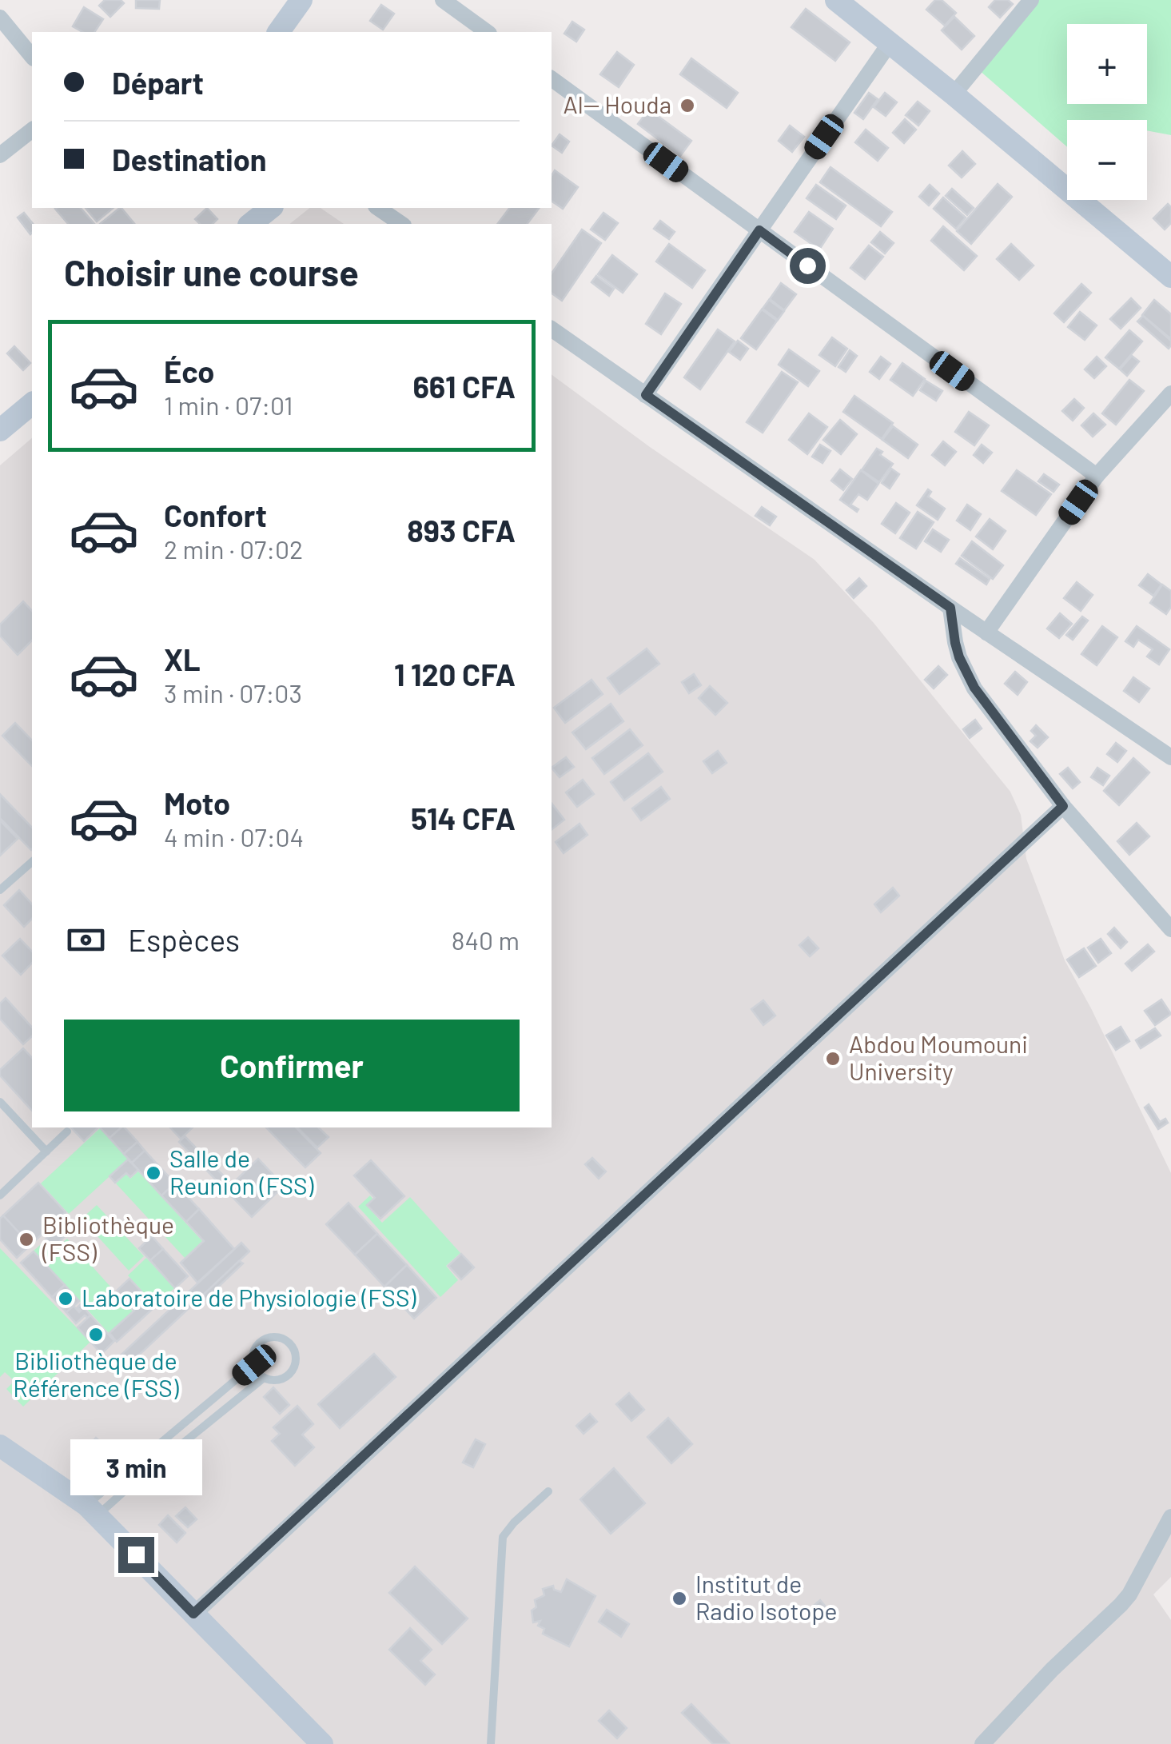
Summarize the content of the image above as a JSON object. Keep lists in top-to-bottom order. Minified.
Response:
{"places":["Al-- Houda","Abdou Moumouni University","Salle de Reunion (FSS)","Bibliothèque (FSS)","Laboratoire de Physiologie (FSS)","Bibliothèque de Référence (FSS)","Institut de Radio Isotope"],"page":{"map_buttons":["+","−"],"banner":["Départ","Destination"],"heading":"Choisir une course","list":[{"name":"Éco","note":"1 min · 07:01","value":"661 CFA"},{"name":"Confort","note":"2 min · 07:02","value":"893 CFA"},{"name":"XL","note":"3 min · 07:03","value":"1 120 CFA"},{"name":"Moto","note":"4 min · 07:04","value":"514 CFA"}],"pay":["Espèces","840 m"],"buttons":"Confirmer","bubble":"3 min"}}
